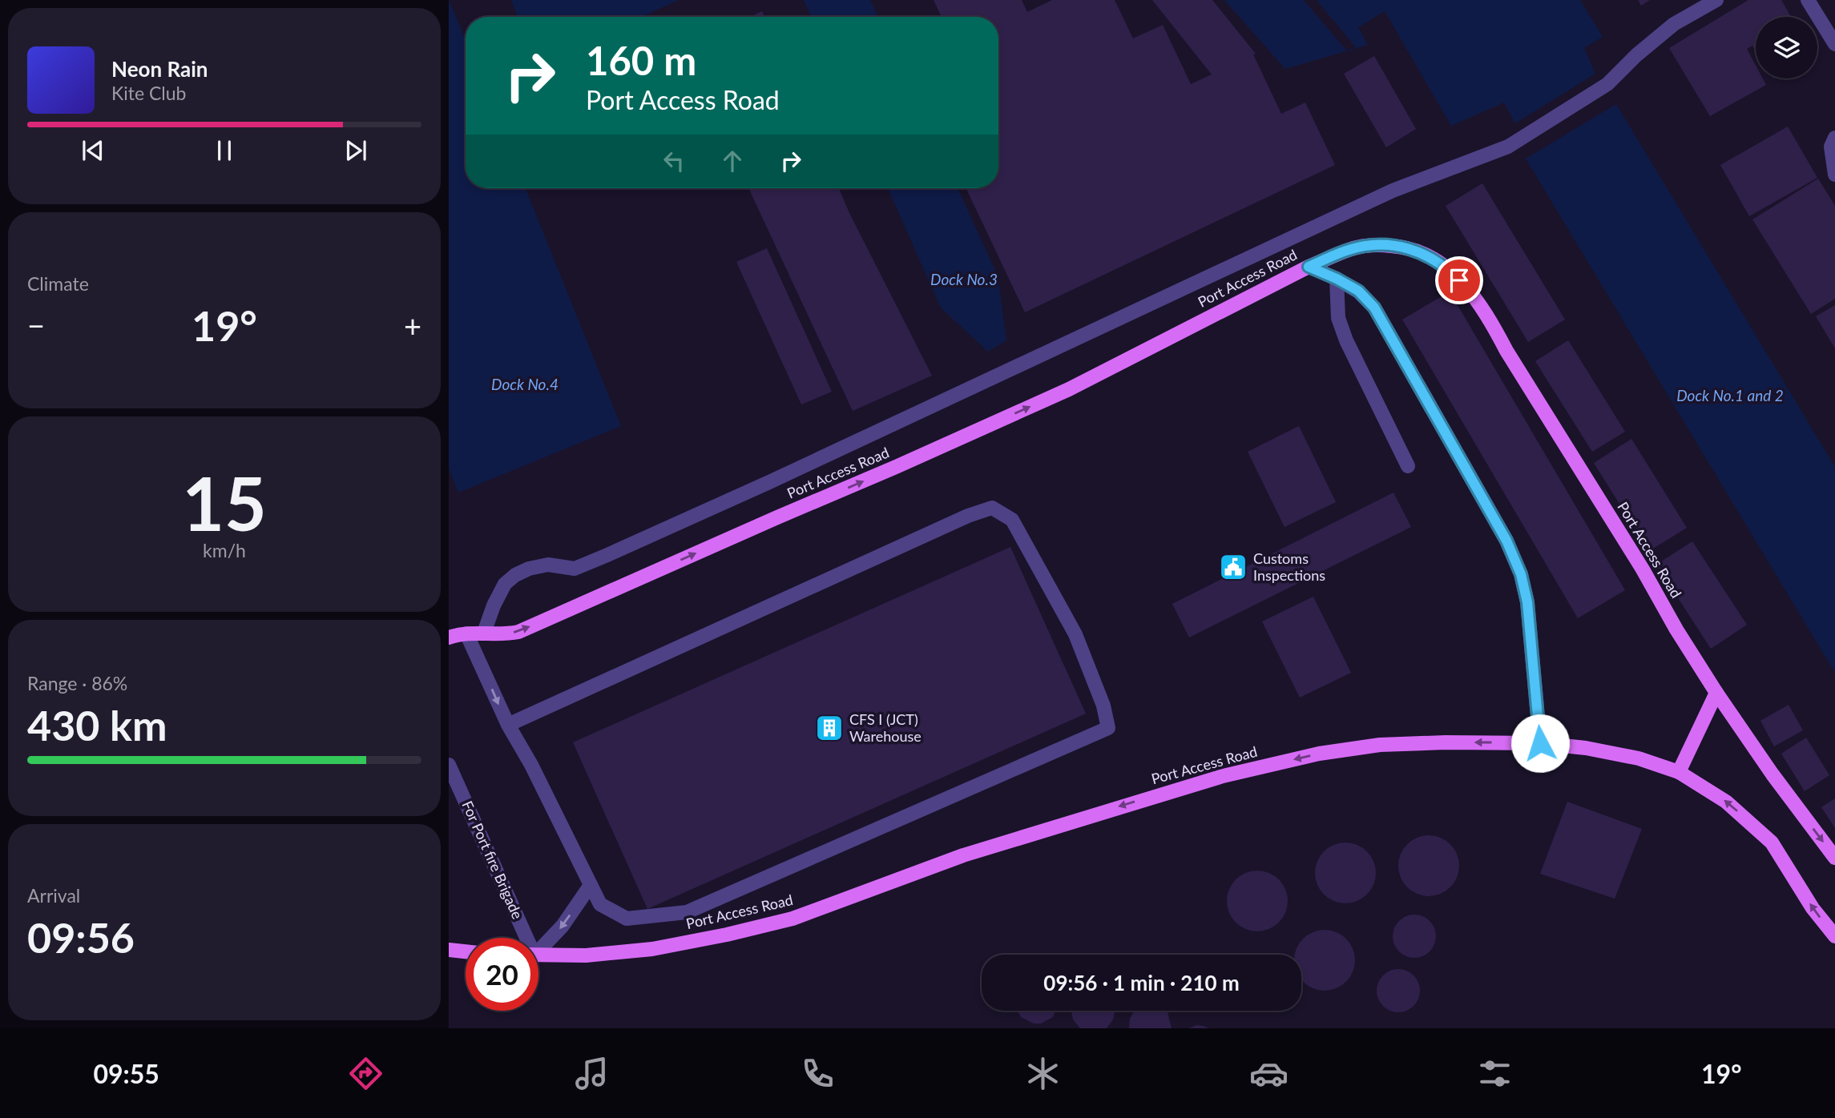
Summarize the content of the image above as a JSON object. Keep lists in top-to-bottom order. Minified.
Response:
{"streets":{"main road":["Port Access Road"],"lane":["For Port fire Brigade"]},"water":["Dock No.3","Dock No.4","Dock No.1 and 2"],"places":{"public building":["Customs Inspections"],"building":["CFS I (JCT) Warehouse"]},"page":{"turn":["160 m","Port Access Road"],"song":["Neon Rain","Kite Club"],"tile":["Climate",["15","km/h"],["Range · 86%","430 km"],["Arrival","09:56"]],"heat":["−","19°","+"],"limit":"20","trip":"09:56 · 1 min · 210 m","tabs":["09:55","19°"]}}
